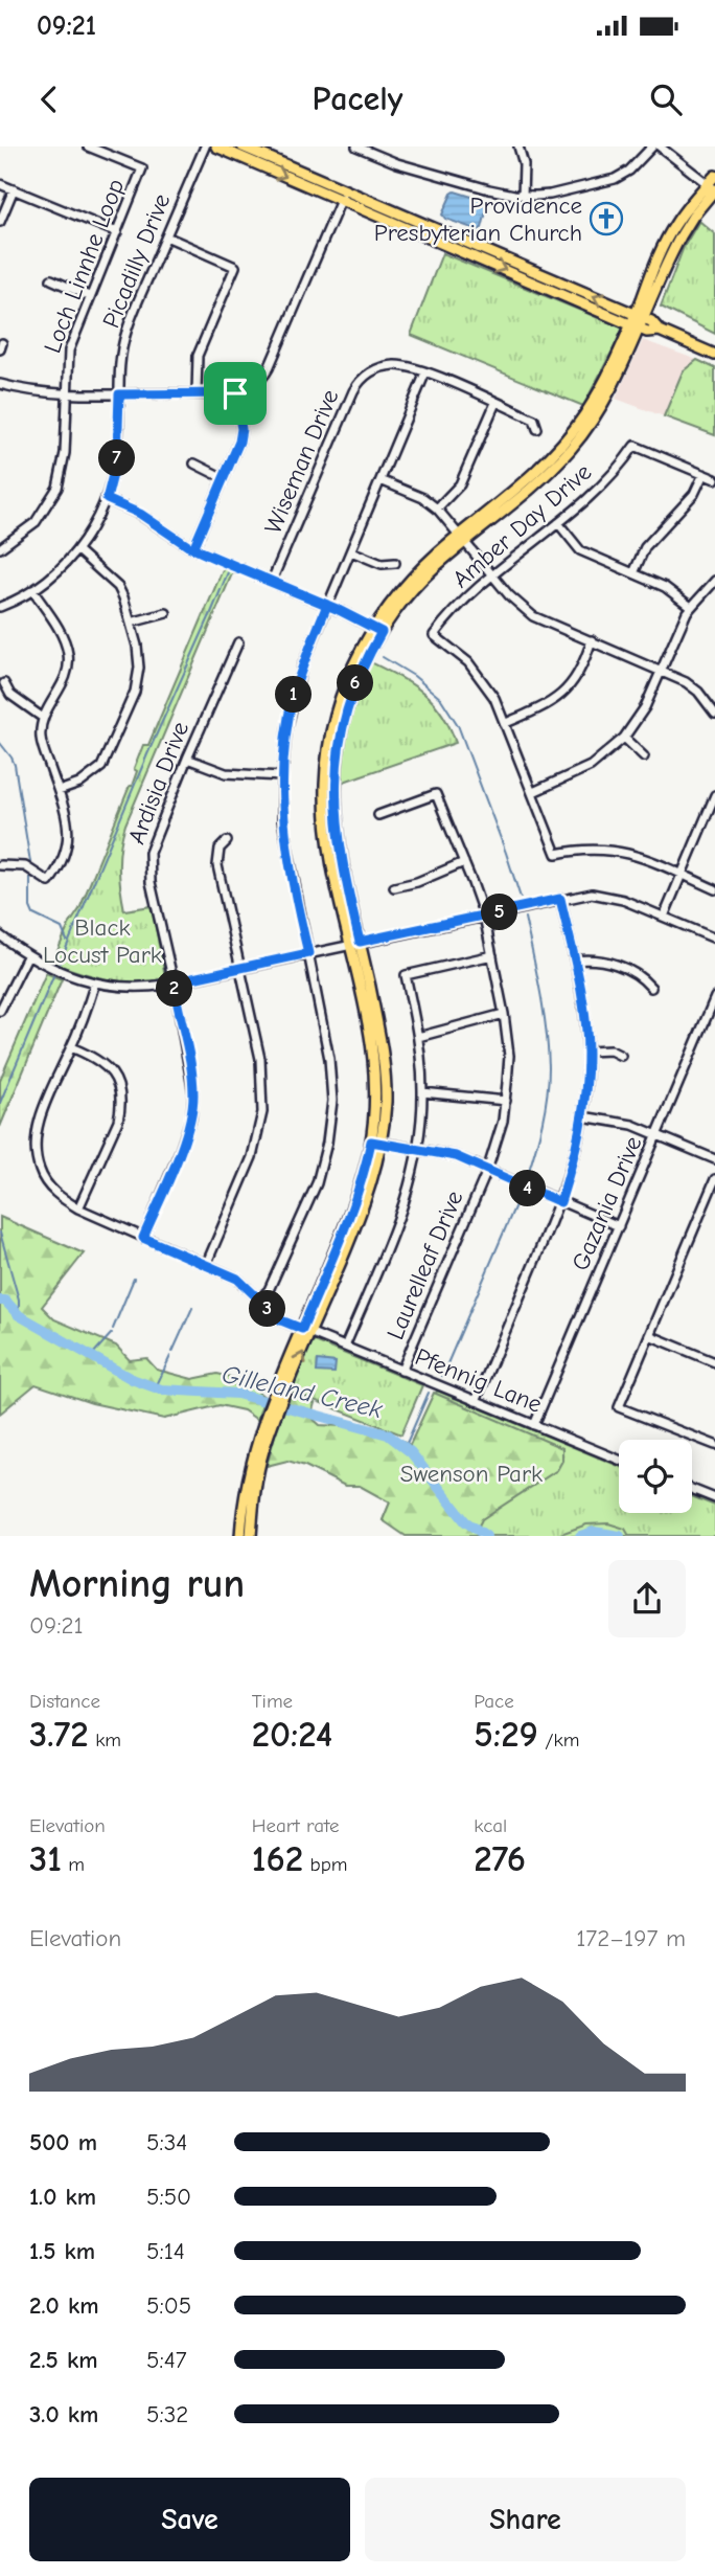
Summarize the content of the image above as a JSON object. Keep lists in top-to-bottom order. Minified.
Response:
{"streets":{"street":["Picadilly Drive","Loch Linnhe Loop","Wiseman Drive","Amber Day Drive","Ardisia Drive","Gazania Drive","Laurelleaf Drive","Pfennig Lane"]},"crossings":[["Ardisia Drive","Pfennig Lane"],["Gazania Drive","Pfennig Lane"],["Laurelleaf Drive","Pfennig Lane"]],"water":["Gilleland Creek"],"parks":["Black Locust Park","Swenson Park"],"places":{"church":["Providence Presbyterian Church"]},"page":{"status":"09:21","header":"Pacely","pins":["7","6","1","5","2","4","3"],"heading":["Morning run","09:21"],"stats":[["Distance","3.72 km"],["Time","20:24"],["Pace","5:29 /km"],["Elevation","31 m"],["Heart rate","162 bpm"],["kcal","276"]],"chart":["Elevation","172–197 m"],"list":[{"name":"500 m","note":"5:34"},{"name":"1.0 km","note":"5:50"},{"name":"1.5 km","note":"5:14"},{"name":"2.0 km","note":"5:05"},{"name":"2.5 km","note":"5:47"},{"name":"3.0 km","note":"5:32"}],"buttons":["Save","Share"]}}
